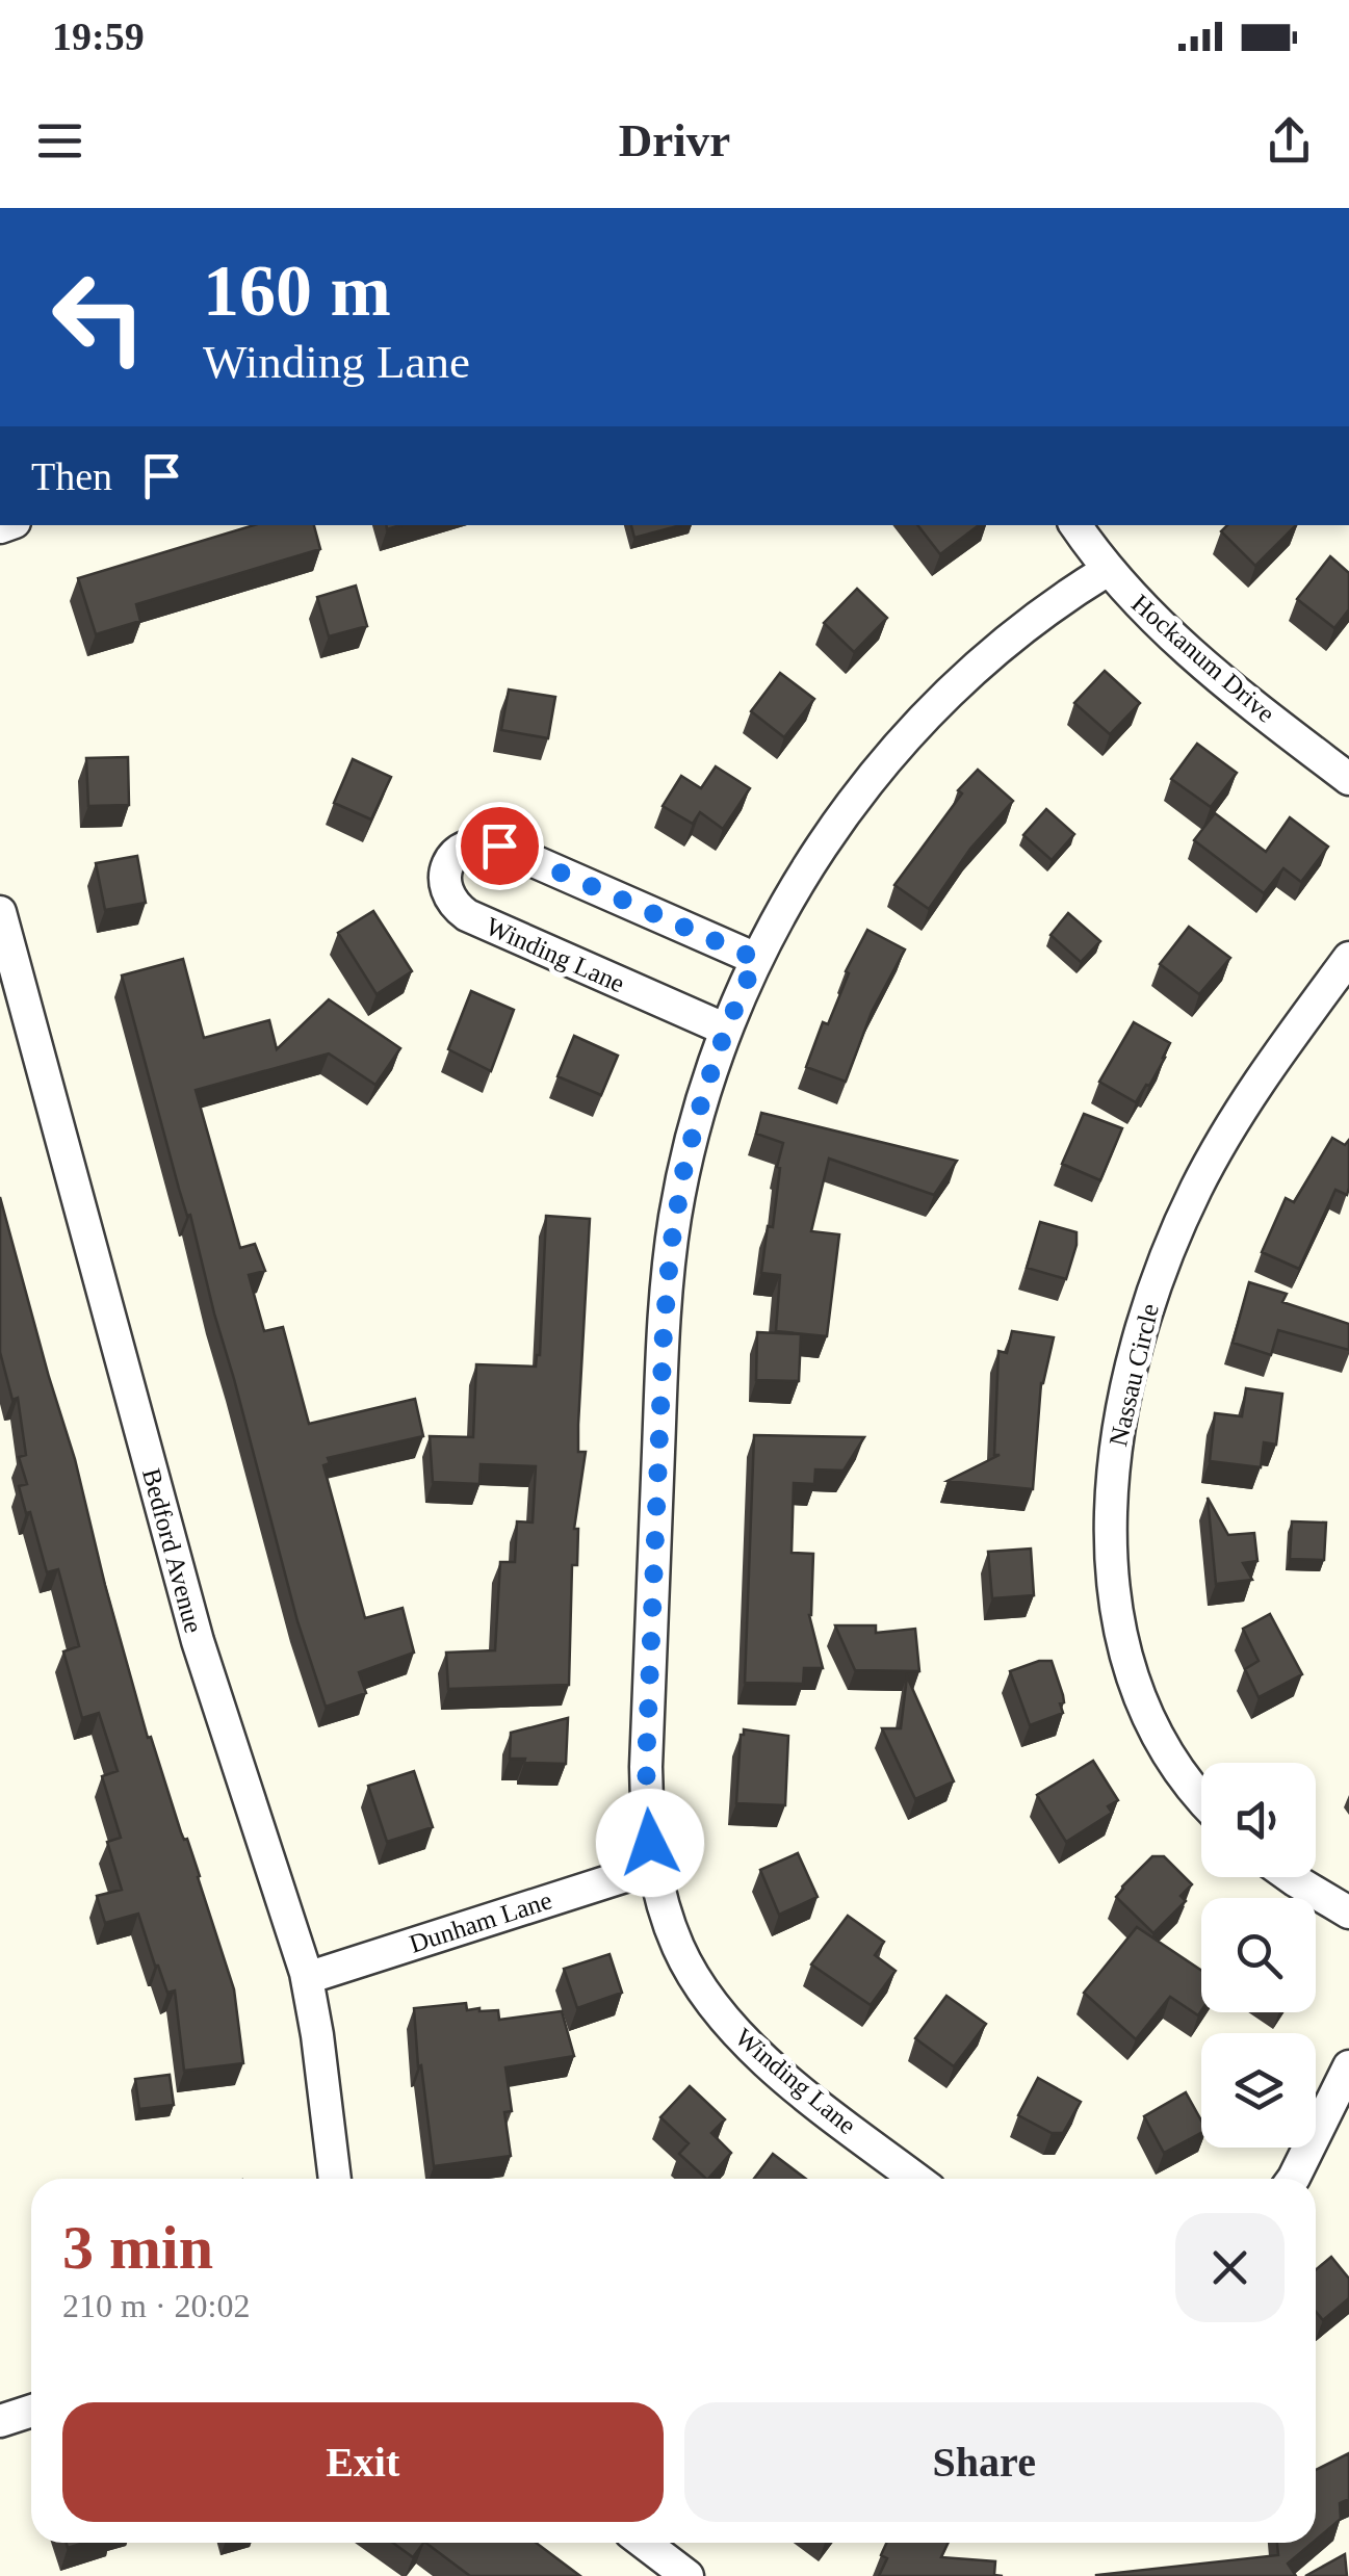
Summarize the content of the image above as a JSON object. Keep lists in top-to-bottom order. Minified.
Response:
{"streets":{"street":["Hockanum Drive","Winding Lane","Nassau Circle","Bedford Avenue","Dunham Lane"]},"crossings":[["Hockanum Drive","Winding Lane"],["Winding Lane","Dunham Lane"],["Bedford Avenue","Dunham Lane"]],"page":{"status":"19:59","header":"Drivr","turn":["160 m","Winding Lane"],"then":"Then","heading":["3 min","210 m · 20:02"],"buttons":["Exit","Share"]}}
